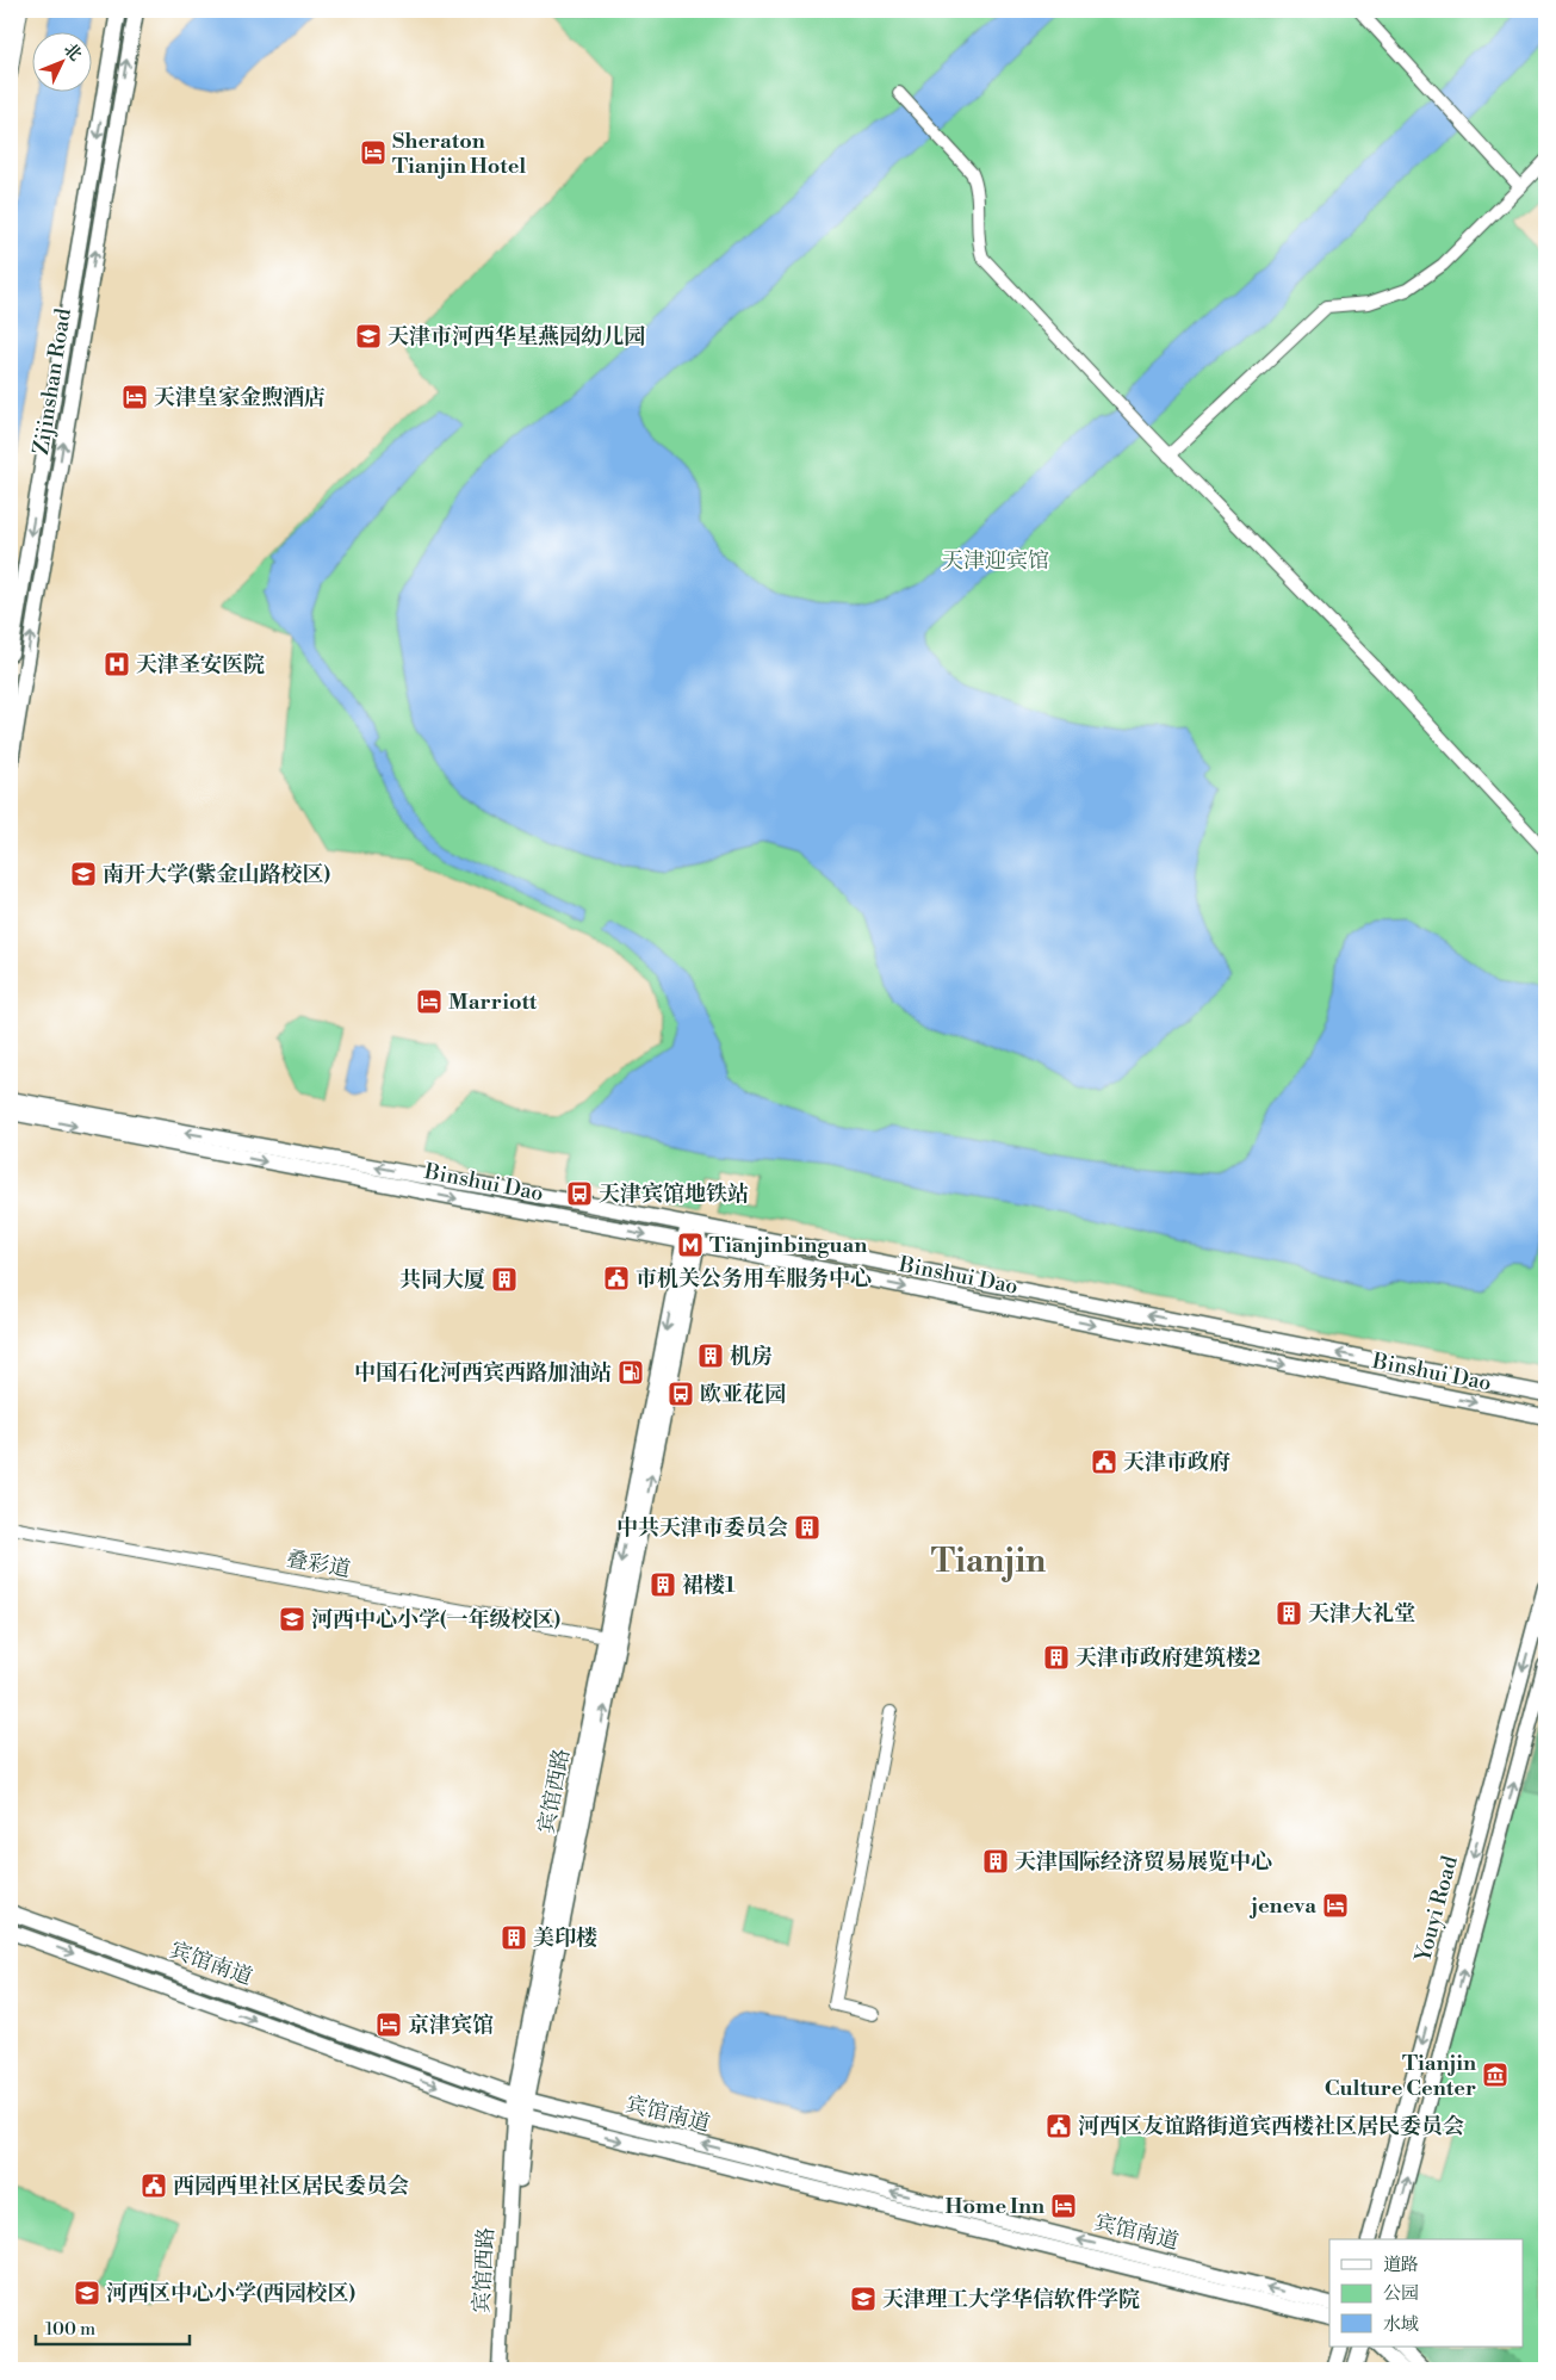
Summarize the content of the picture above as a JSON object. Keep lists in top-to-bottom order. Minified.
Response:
{"streets":{"main road":["Zijinshan Road","Binshui Dao","宾馆西路","Youyi Road","宾馆南道"],"street":["叠彩道"]},"crossings":[["Binshui Dao","宾馆西路"],["叠彩道","宾馆西路"],["宾馆西路","宾馆南道"]],"districts":["Tianjin"],"parks":["天津迎宾馆"],"places":{"hotel":["Sheraton Tianjin Hotel","天津皇家金煦酒店","Marriott","jeneva","京津宾馆","Home Inn"],"school or university":["天津市河西华星燕园幼儿园","南开大学(紫金山路校区)","河西中心小学(一年级校区)","河西区中心小学(西园校区)","天津理工大学华信软件学院"],"hospital":["天津圣安医院"],"bus stop":["天津宾馆地铁站","欧亚花园"],"metro station":["Tianjinbinguan"],"public building":["市机关公务用车服务中心","天津市政府","河西区友谊路街道宾西楼社区居民委员会","西园西里社区居民委员会"],"building":["共同大厦","机房","中共天津市委员会","裙楼1","天津大礼堂","天津市政府建筑楼2","天津国际经济贸易展览中心","美印楼"],"fuel station":["中国石化河西宾西路加油站"],"museum":["Tianjin Culture Center"]},"legend":["道路","公园","水域"],"scale_bar":"100 m","north":"top right"}
